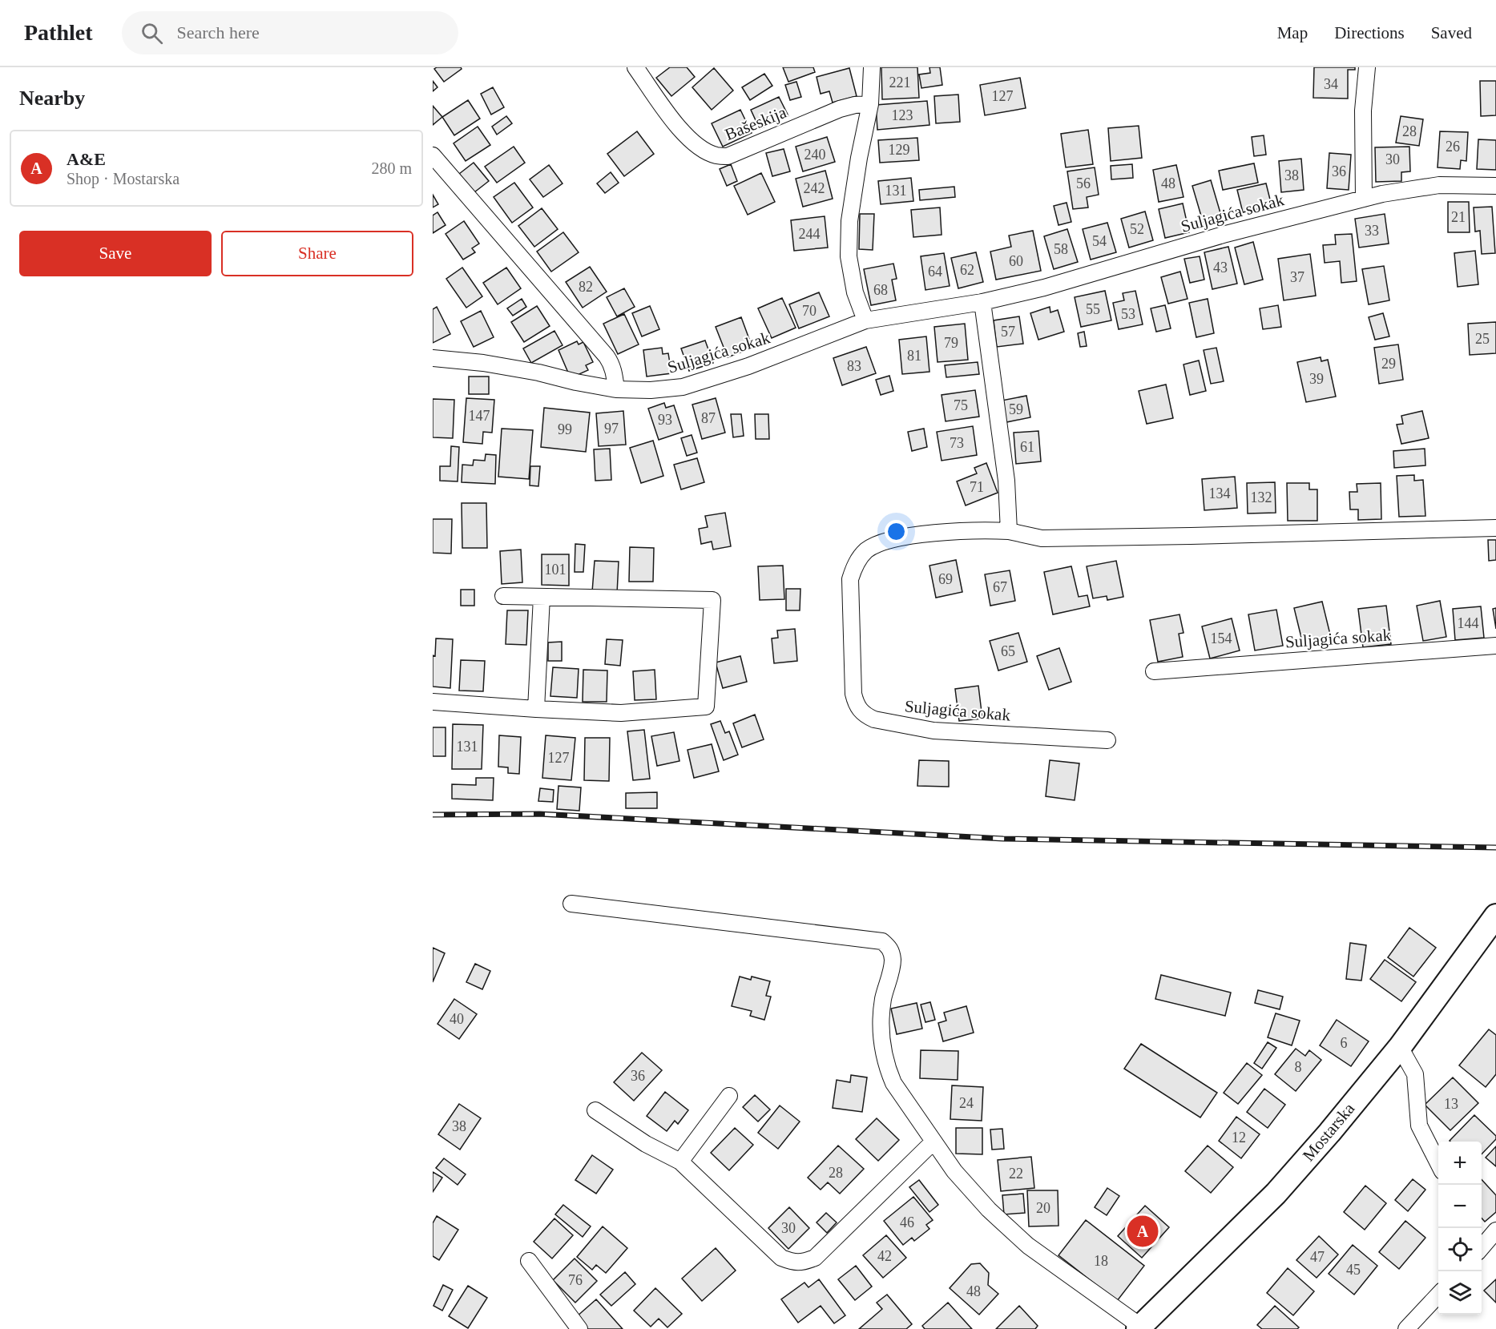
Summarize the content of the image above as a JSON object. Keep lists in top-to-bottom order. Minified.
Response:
{"streets":{"main road":["Mostarska"],"street":["Bašeskija","Suljagića sokak"]},"house_numbers":["221","34","127","123","28","26","129","240","30","36","38","56","48","242","131","21","52","33","244","54","58","60","43","62","64","37","82","68","55","70","53","57","25","79","81","29","83","39","75","59","147","87","93","97","99","73","61","71","134","132","101","69","67","144","154","65","131","127","40","6","8","36","24","13","38","12","28","22","20","46","30","42","47","18","45","76","48"],"page":{"header":"Pathlet","search":"Search here","nav":["Map","Directions","Saved"],"heading":"Nearby","list":[{"mark":"A","name":"A&E","note":"Shop · Mostarska","value":"280 m"}],"buttons":["Save","Share"],"map_buttons":["+","−"],"pins":"A"}}
